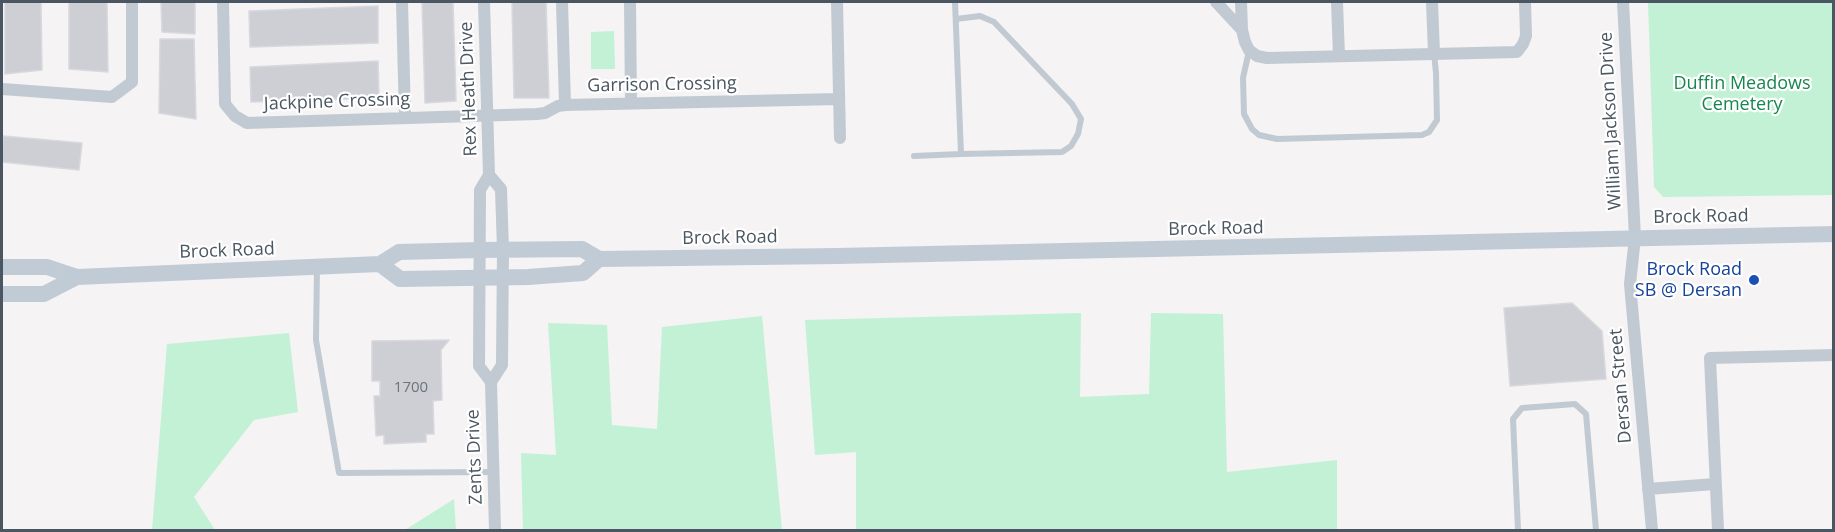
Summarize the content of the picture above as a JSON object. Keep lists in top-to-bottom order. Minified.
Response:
{"streets":{"main road":["Brock Road"],"street":["Garrison Crossing","Rex Heath Drive","Jackpine Crossing","William Jackson Drive","Dersan Street","Zents Drive"]},"crossings":[["Garrison Crossing","Rex Heath Drive"],["Garrison Crossing","Jackpine Crossing"],["Rex Heath Drive","Jackpine Crossing"],["Rex Heath Drive","Brock Road"],["Rex Heath Drive","Zents Drive"],["William Jackson Drive","Brock Road"],["William Jackson Drive","Dersan Street"],["Brock Road","Dersan Street"],["Brock Road","Zents Drive"]],"parks":["Duffin Meadows Cemetery"],"places":["Brock Road SB @ Dersan"],"house_numbers":["1700"]}
